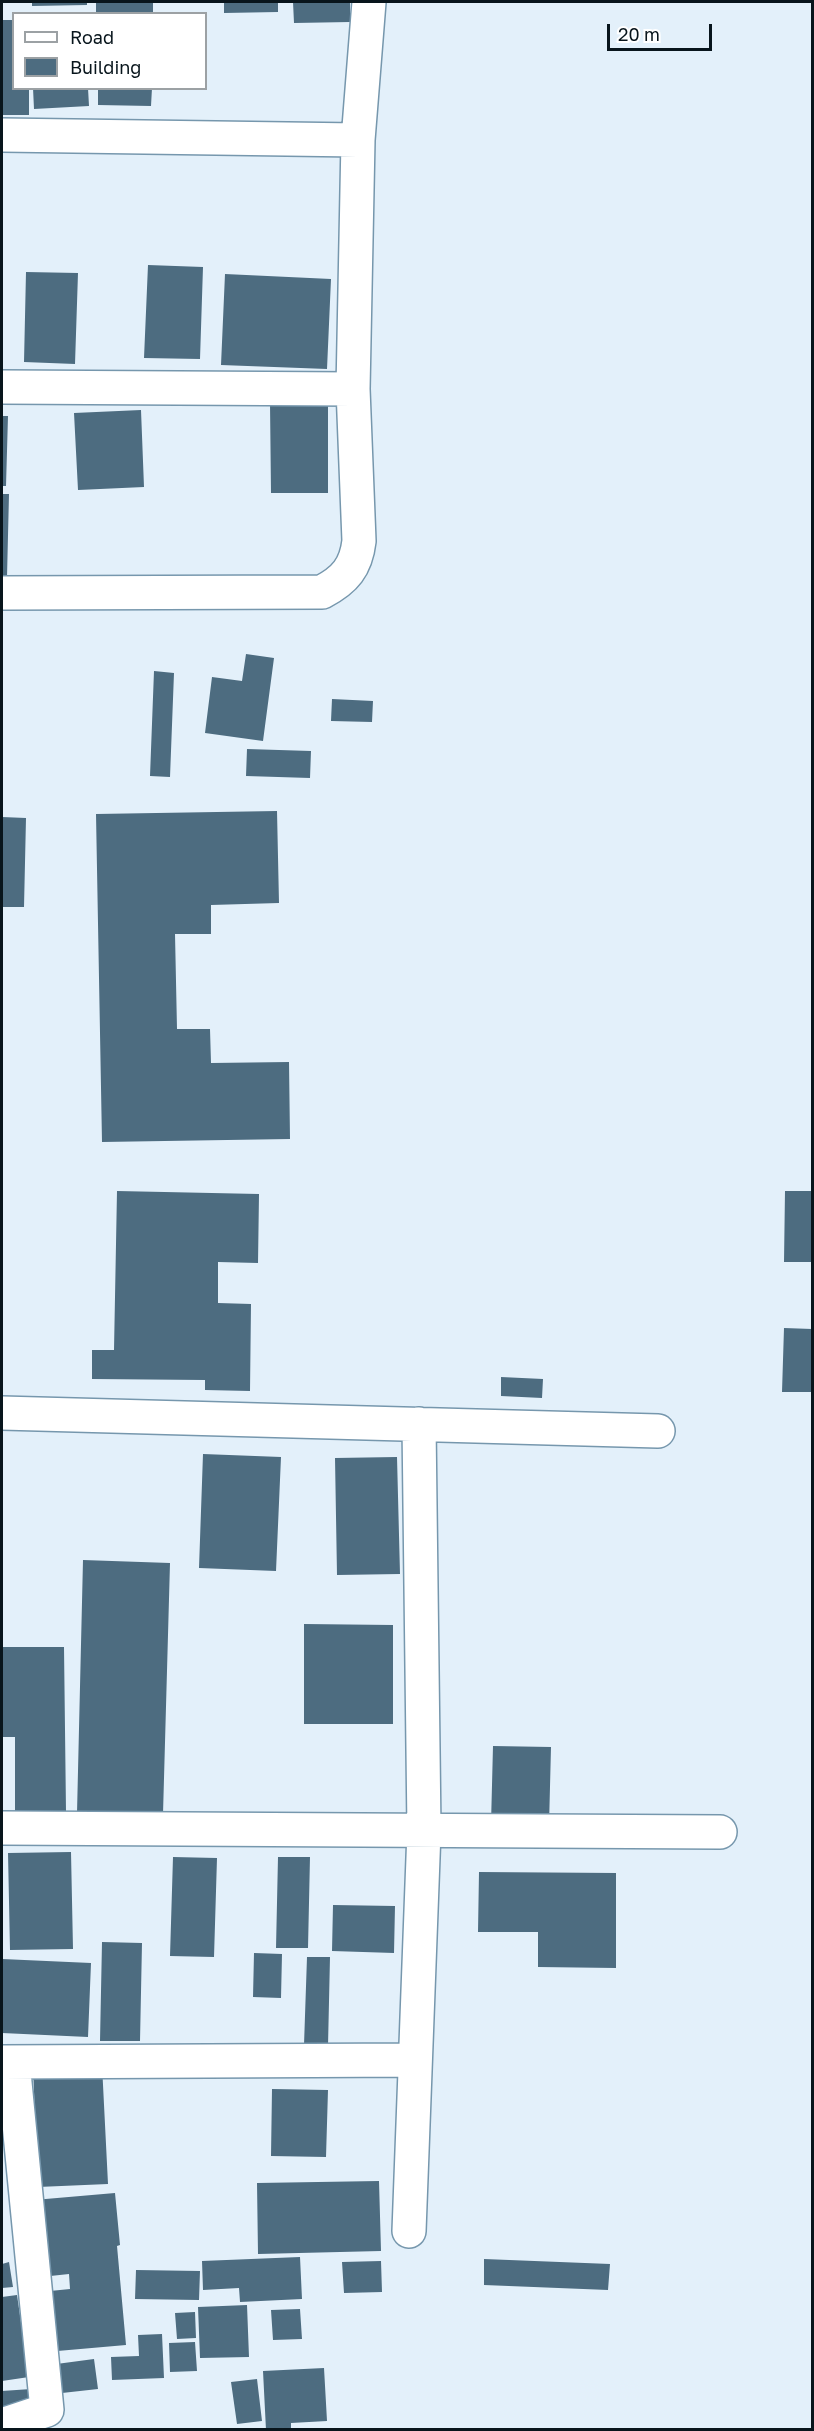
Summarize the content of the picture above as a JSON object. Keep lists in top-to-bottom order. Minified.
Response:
{"legend":["Road","Building"],"scale_bar":"20 m"}
